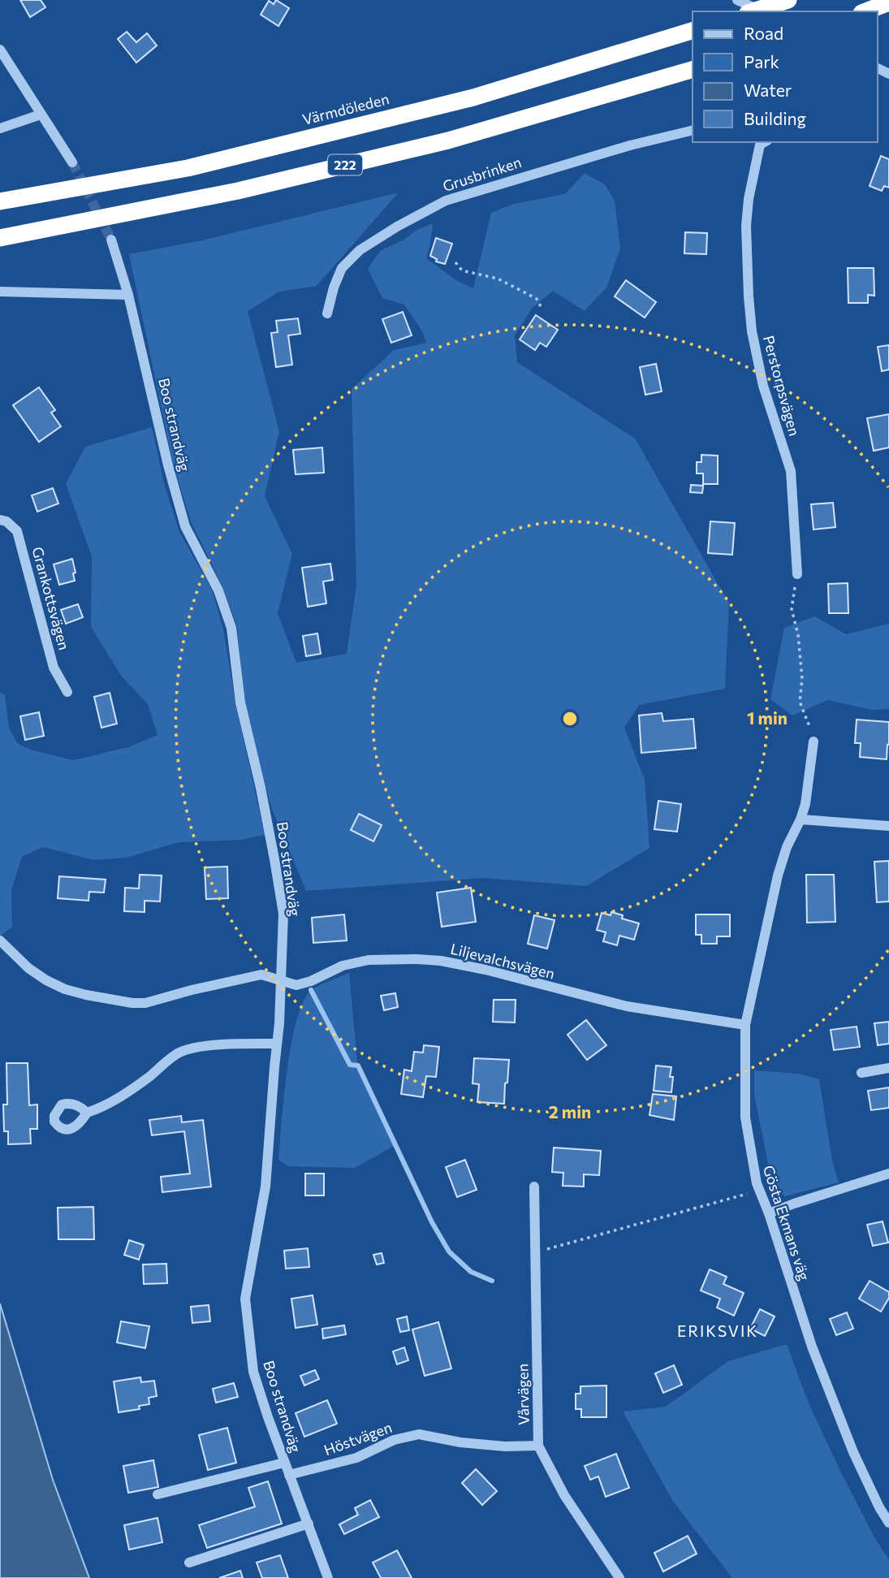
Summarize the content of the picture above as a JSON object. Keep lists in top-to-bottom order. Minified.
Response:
{"streets":{"highway":["Värmdöleden","222"],"street":["Grusbrinken","Perstorpsvägen","Boo strandväg","Grankottsvägen","Liljevalchsvägen","Gösta Ekmans väg","Vårvägen","Höstvägen"]},"crossings":[["Boo strandväg","Liljevalchsvägen"],["Boo strandväg","Höstvägen"],["Liljevalchsvägen","Gösta Ekmans väg"],["Vårvägen","Höstvägen"]],"districts":["ERIKSVIK"],"legend":["Road","Park","Water","Building"],"rings":["1 min","2 min"]}
